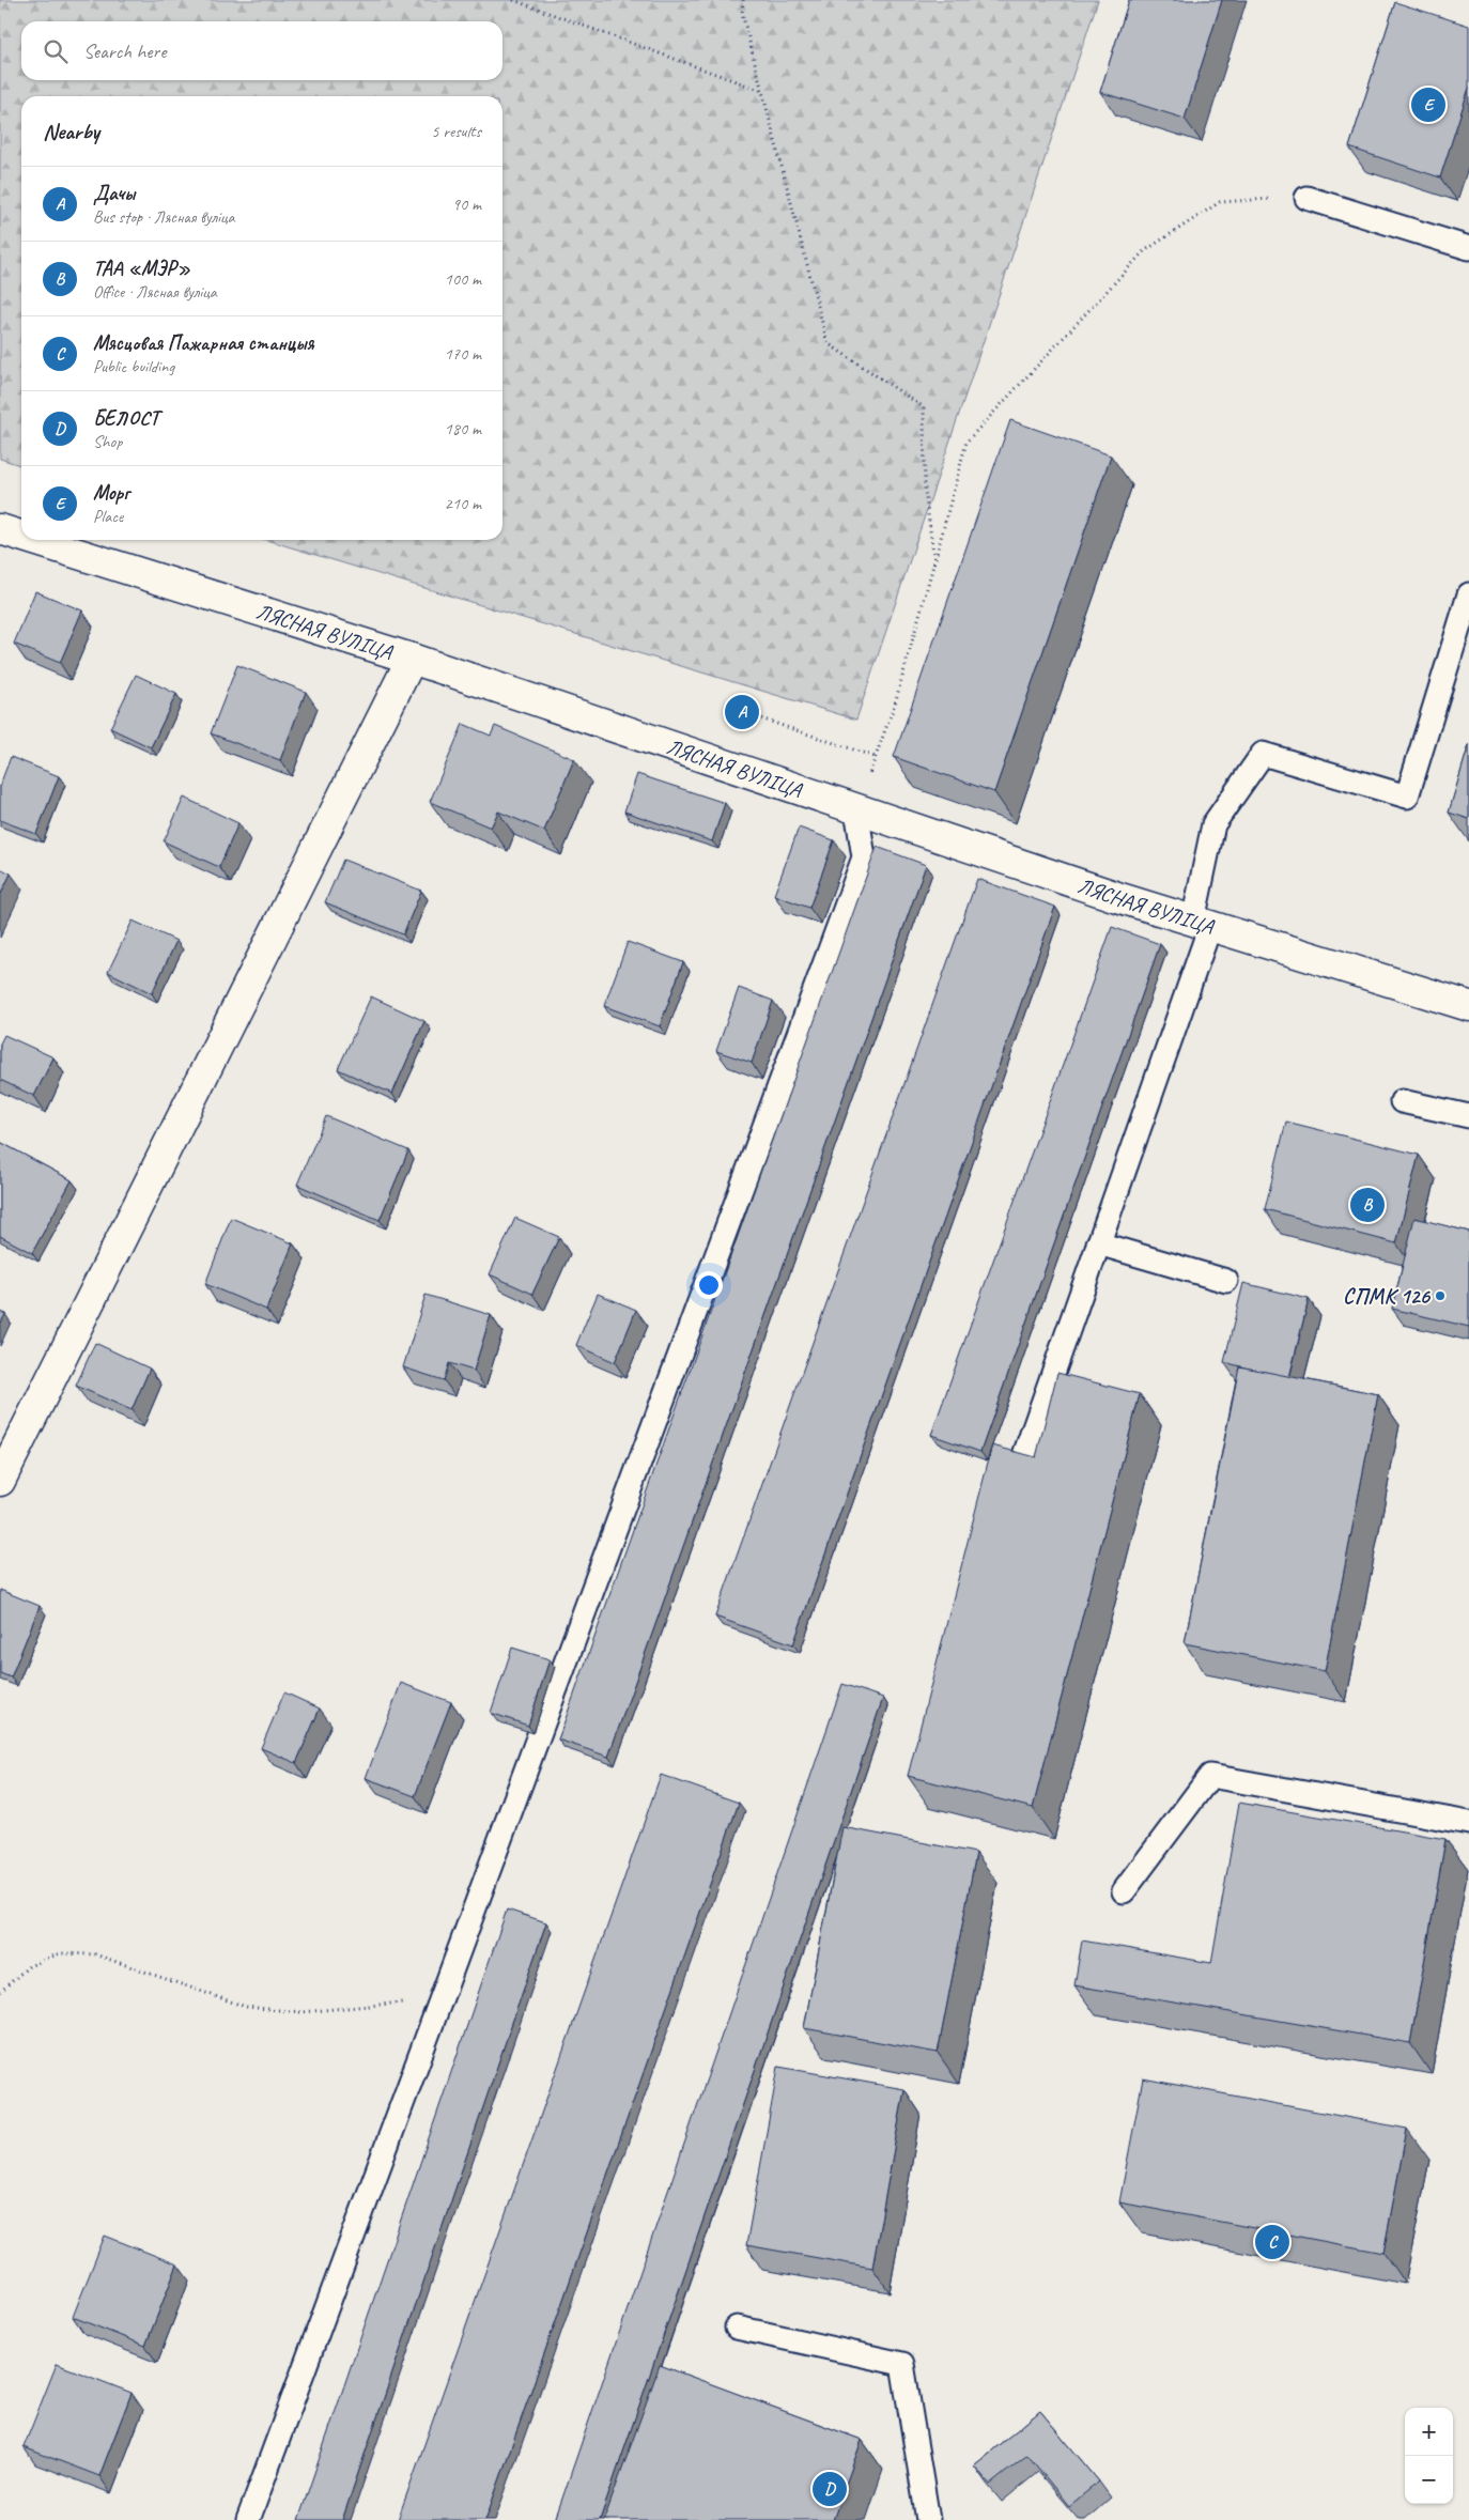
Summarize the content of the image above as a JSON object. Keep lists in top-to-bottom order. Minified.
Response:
{"streets":{"street":["ЛЯСНАЯ ВУЛІЦА"]},"places":["СПМК 126"],"page":{"search":"Search here","pins":["E","A","B","C","D"],"heading":["Nearby","5 results"],"list":[{"mark":"A","name":"Дачы","note":"Bus stop · Лясная вуліца","value":"90 m"},{"mark":"B","name":"ТАА «МЭР»","note":"Office · Лясная вуліца","value":"100 m"},{"mark":"C","name":"Мясцовая Пажарная станцыя","note":"Public building","value":"170 m"},{"mark":"D","name":"БЕЛОСТ","note":"Shop","value":"180 m"},{"mark":"E","name":"Морг","note":"Place","value":"210 m"}],"map_buttons":["+","−"]}}
